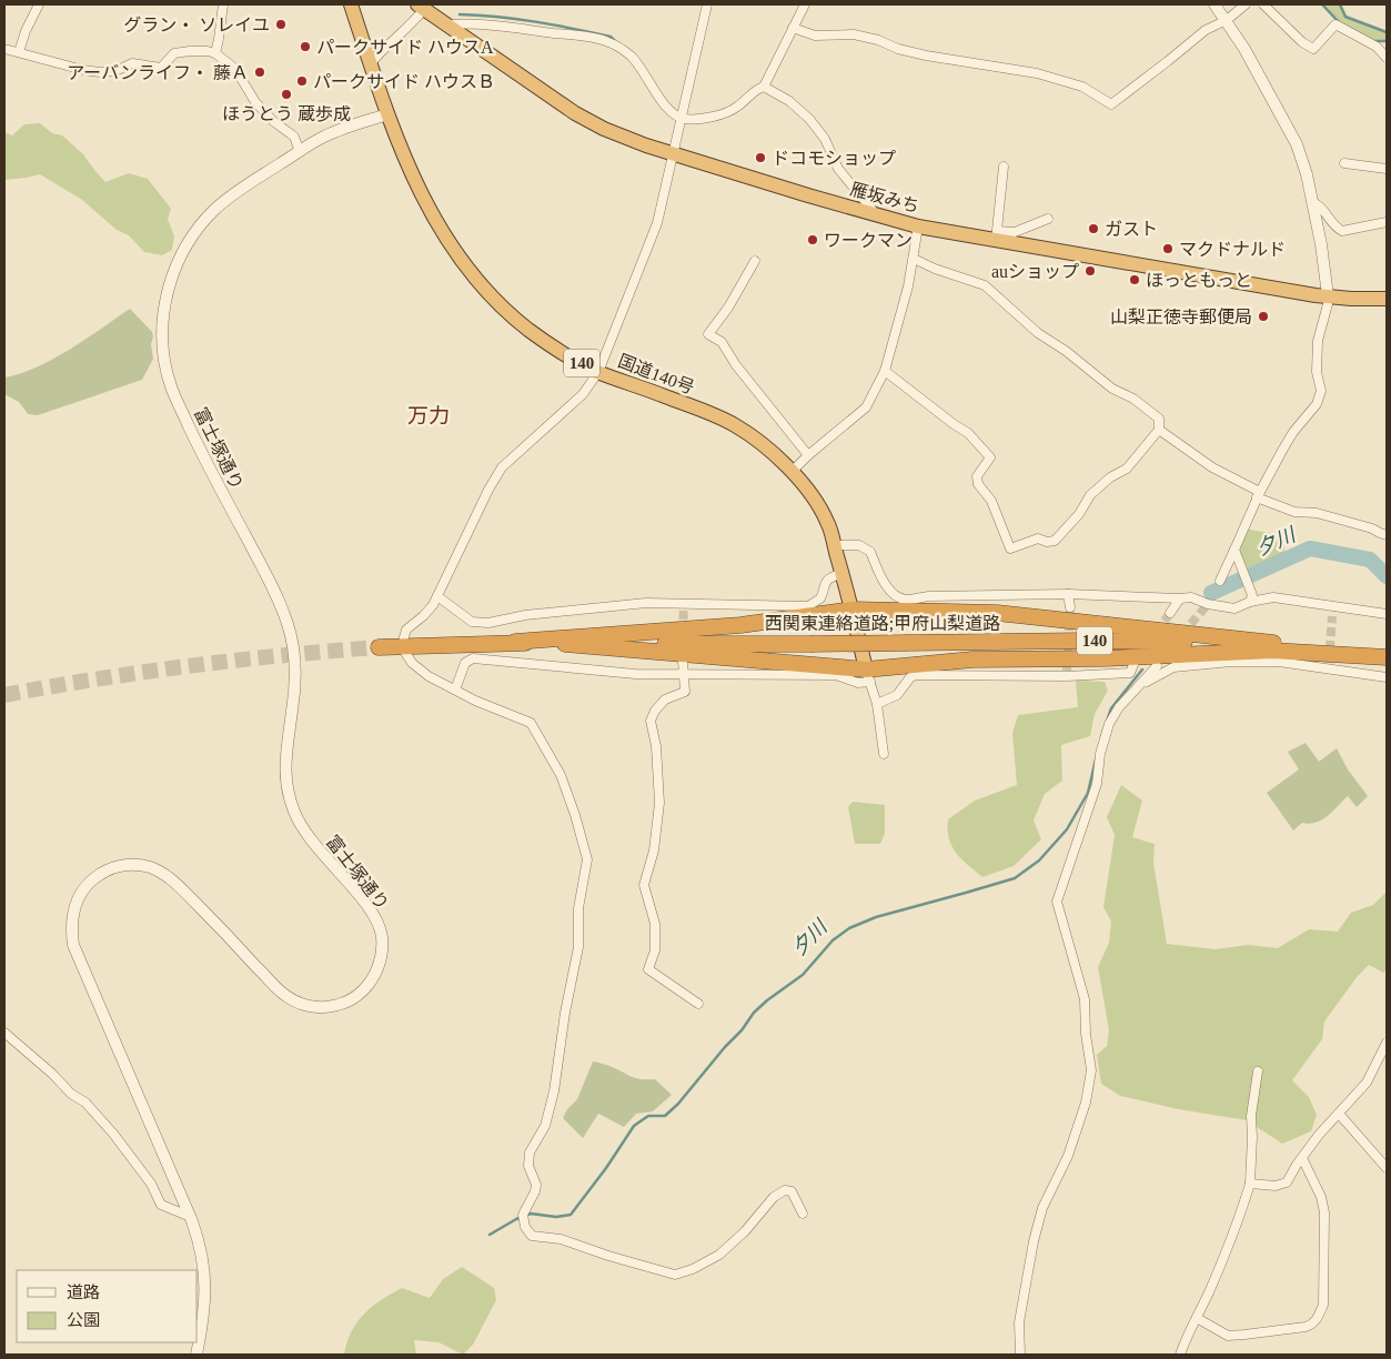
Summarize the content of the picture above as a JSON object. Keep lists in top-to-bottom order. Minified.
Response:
{"streets":{"highway":["雁坂みち","140","国道140号","西関東連絡道路;甲府山梨道路"],"street":["富士塚通り"]},"crossings":[["国道140号","富士塚通り"]],"districts":["万力"],"water":["夕川"],"places":["グラン・ ソレイユ","パークサイド ハウスA","アーバンライフ・ 藤Ａ","パークサイド ハウスＢ","ほうとう 蔵歩成","ドコモショップ","ガスト","ワークマン","マクドナルド","auショップ","ほっともっと","山梨正徳寺郵便局"],"legend":["道路","公園"]}
